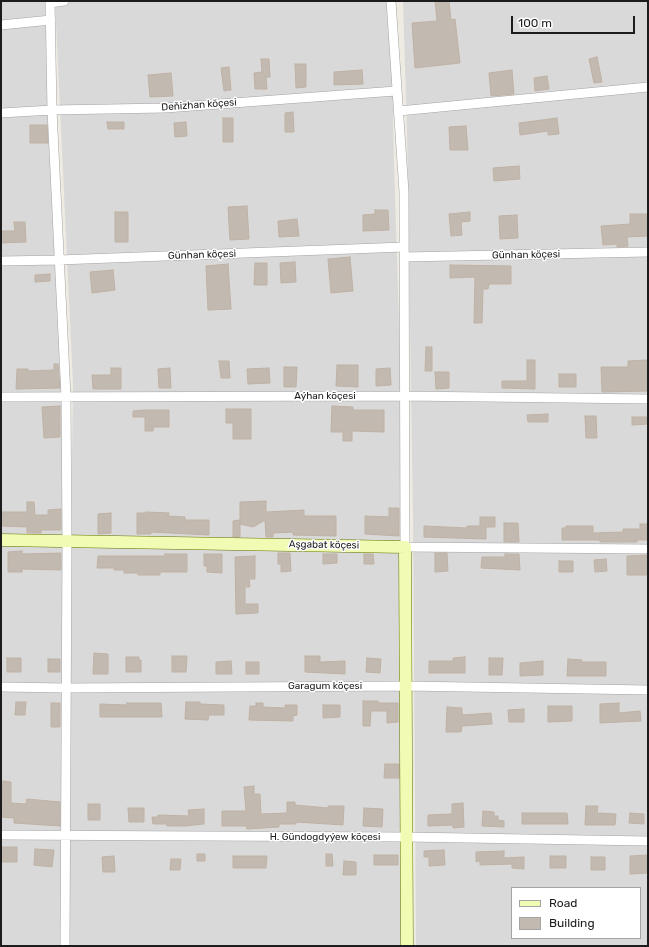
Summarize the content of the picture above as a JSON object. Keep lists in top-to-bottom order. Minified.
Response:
{"streets":{"street":["Deňizhan köçesi","Günhan köçesi","Aýhan köçesi","Aşgabat köçesi","Garagum köçesi","H. Gündogdyýew köçesi"]},"legend":["Road","Building"],"scale_bar":"100 m"}
